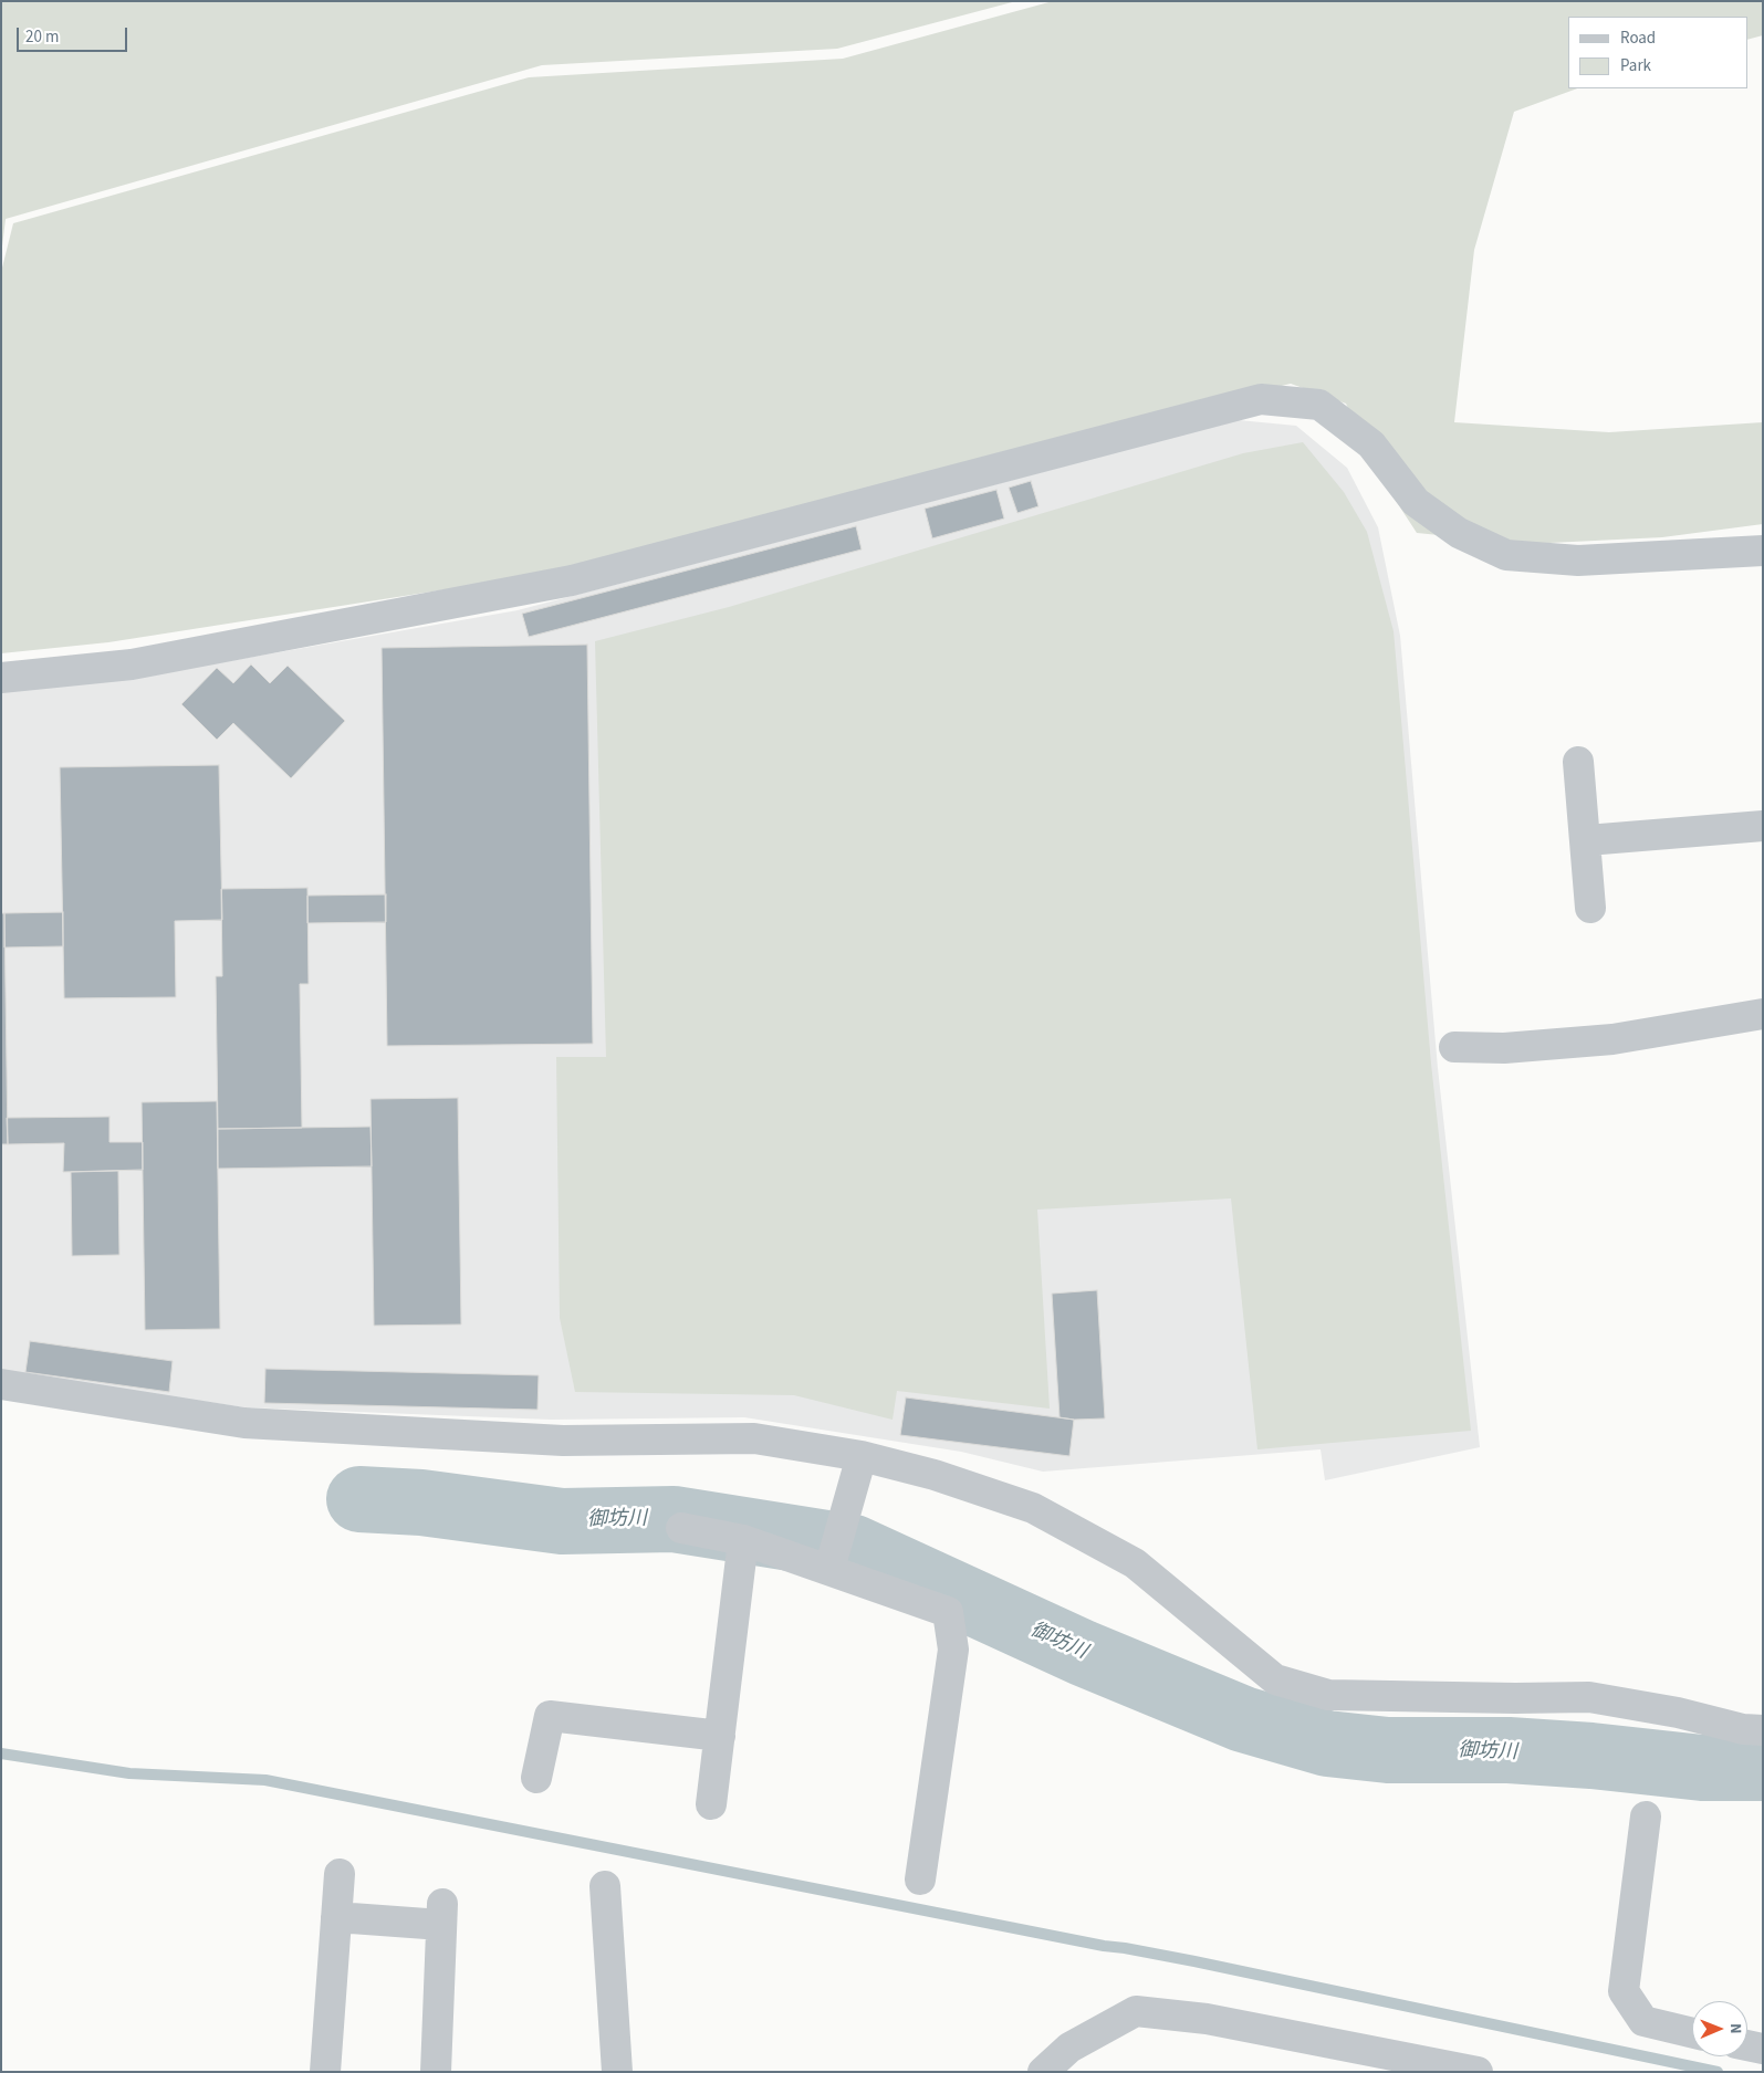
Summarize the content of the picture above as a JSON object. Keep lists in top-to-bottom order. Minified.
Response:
{"water":["御坊川"],"legend":["Road","Park"],"scale_bar":"20 m","north":"right"}
